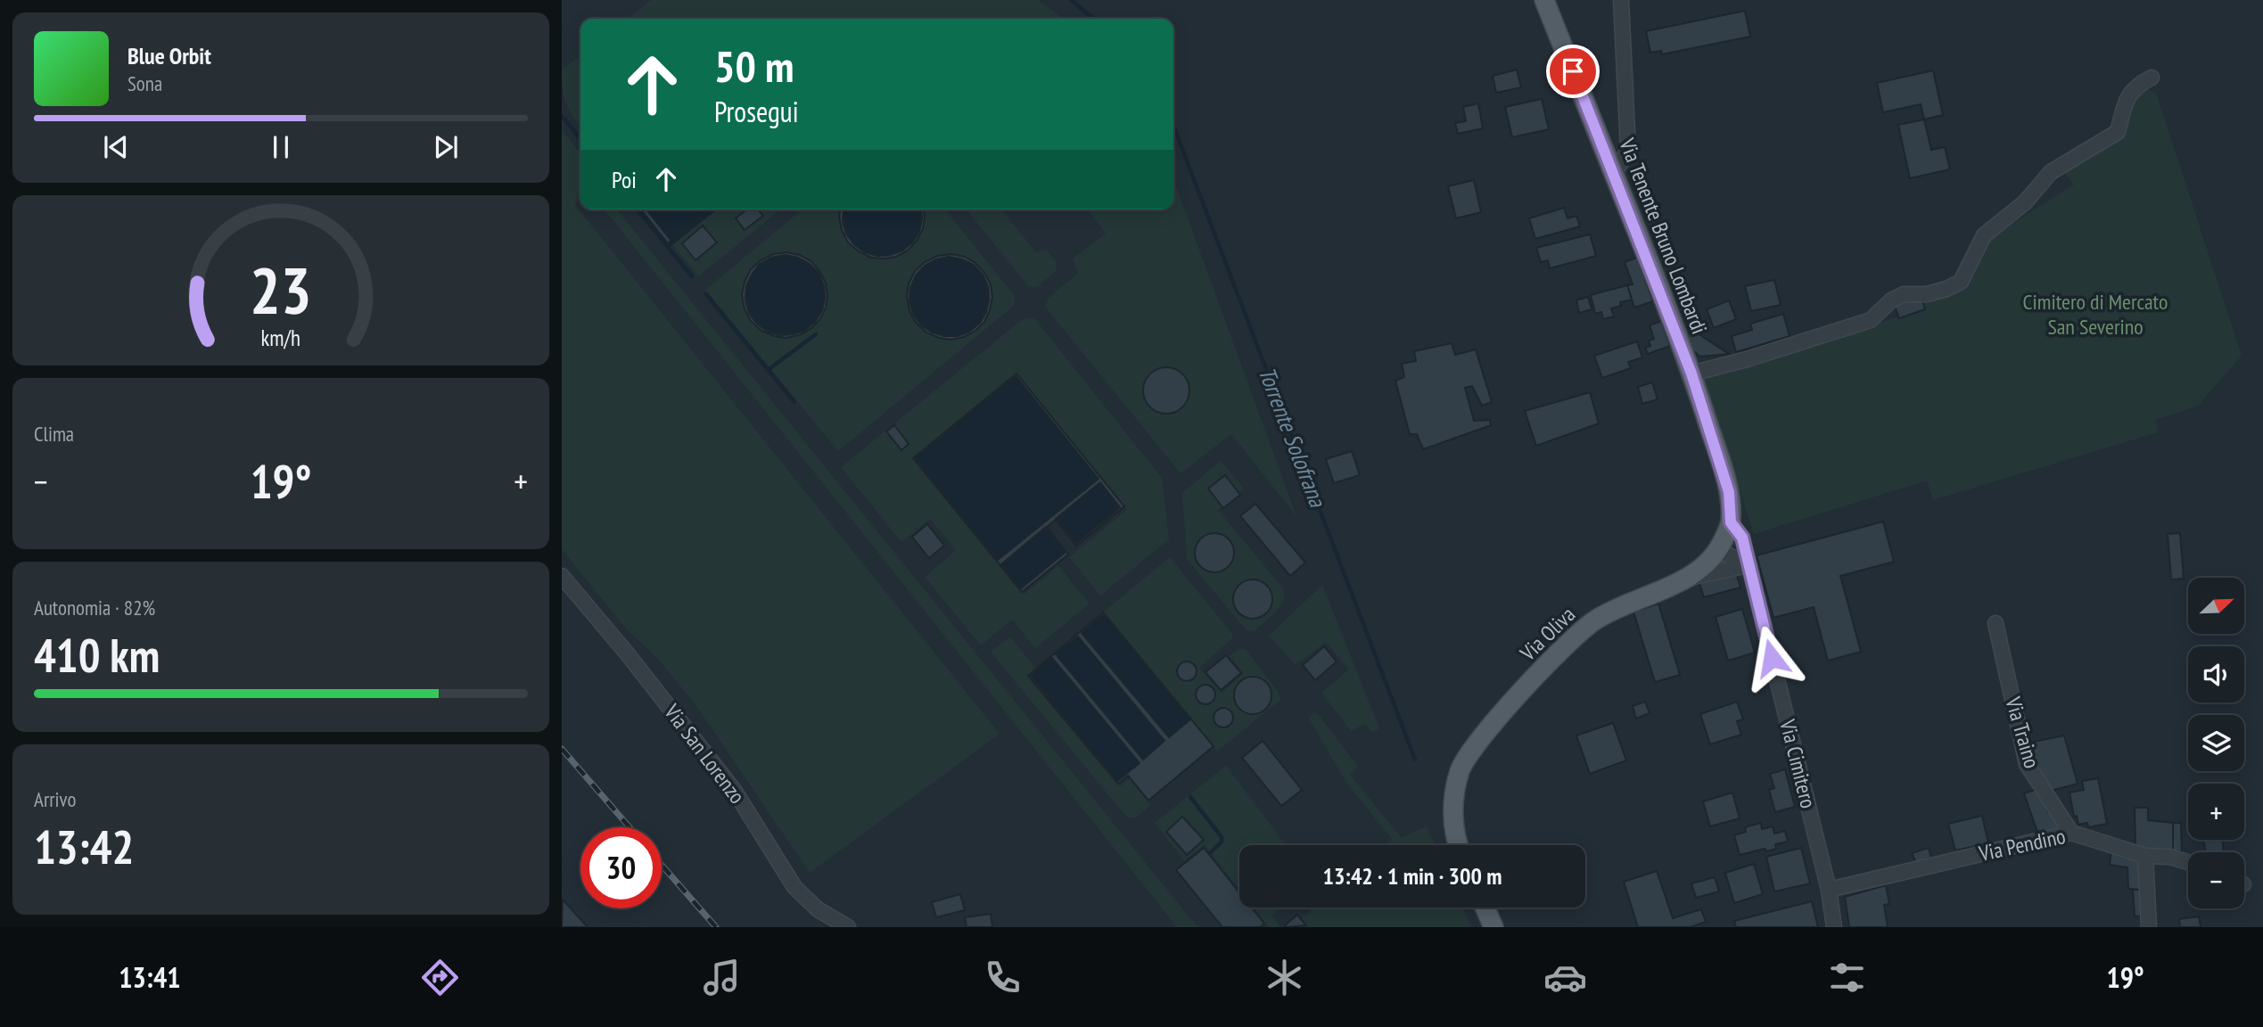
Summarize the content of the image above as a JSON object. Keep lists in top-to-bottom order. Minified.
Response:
{"streets":{"main road":["Via Tenente Bruno Lombardi","Via Oliva"],"street":["Via Traino","Via San Lorenzo","Via Cimitero","Via Pendino"]},"crossings":[["Via Tenente Bruno Lombardi","Via Oliva"],["Via Oliva","Via Cimitero"],["Via Traino","Via Pendino"],["Via Cimitero","Via Pendino"]],"water":["Torrente Solofrana"],"parks":["Cimitero di Mercato San Severino"],"north":"top right","page":{"turn":["50 m","Prosegui"],"song":["Blue Orbit","Sona"],"then":"Poi","tile":["Clima",["Autonomia · 82%","410 km"],["Arrivo","13:42"]],"heat":["−","19°","+"],"map_buttons":["+","−"],"limit":"30","trip":"13:42 · 1 min · 300 m","tabs":["13:41","19°"],"gauge":["23","km/h"]}}
